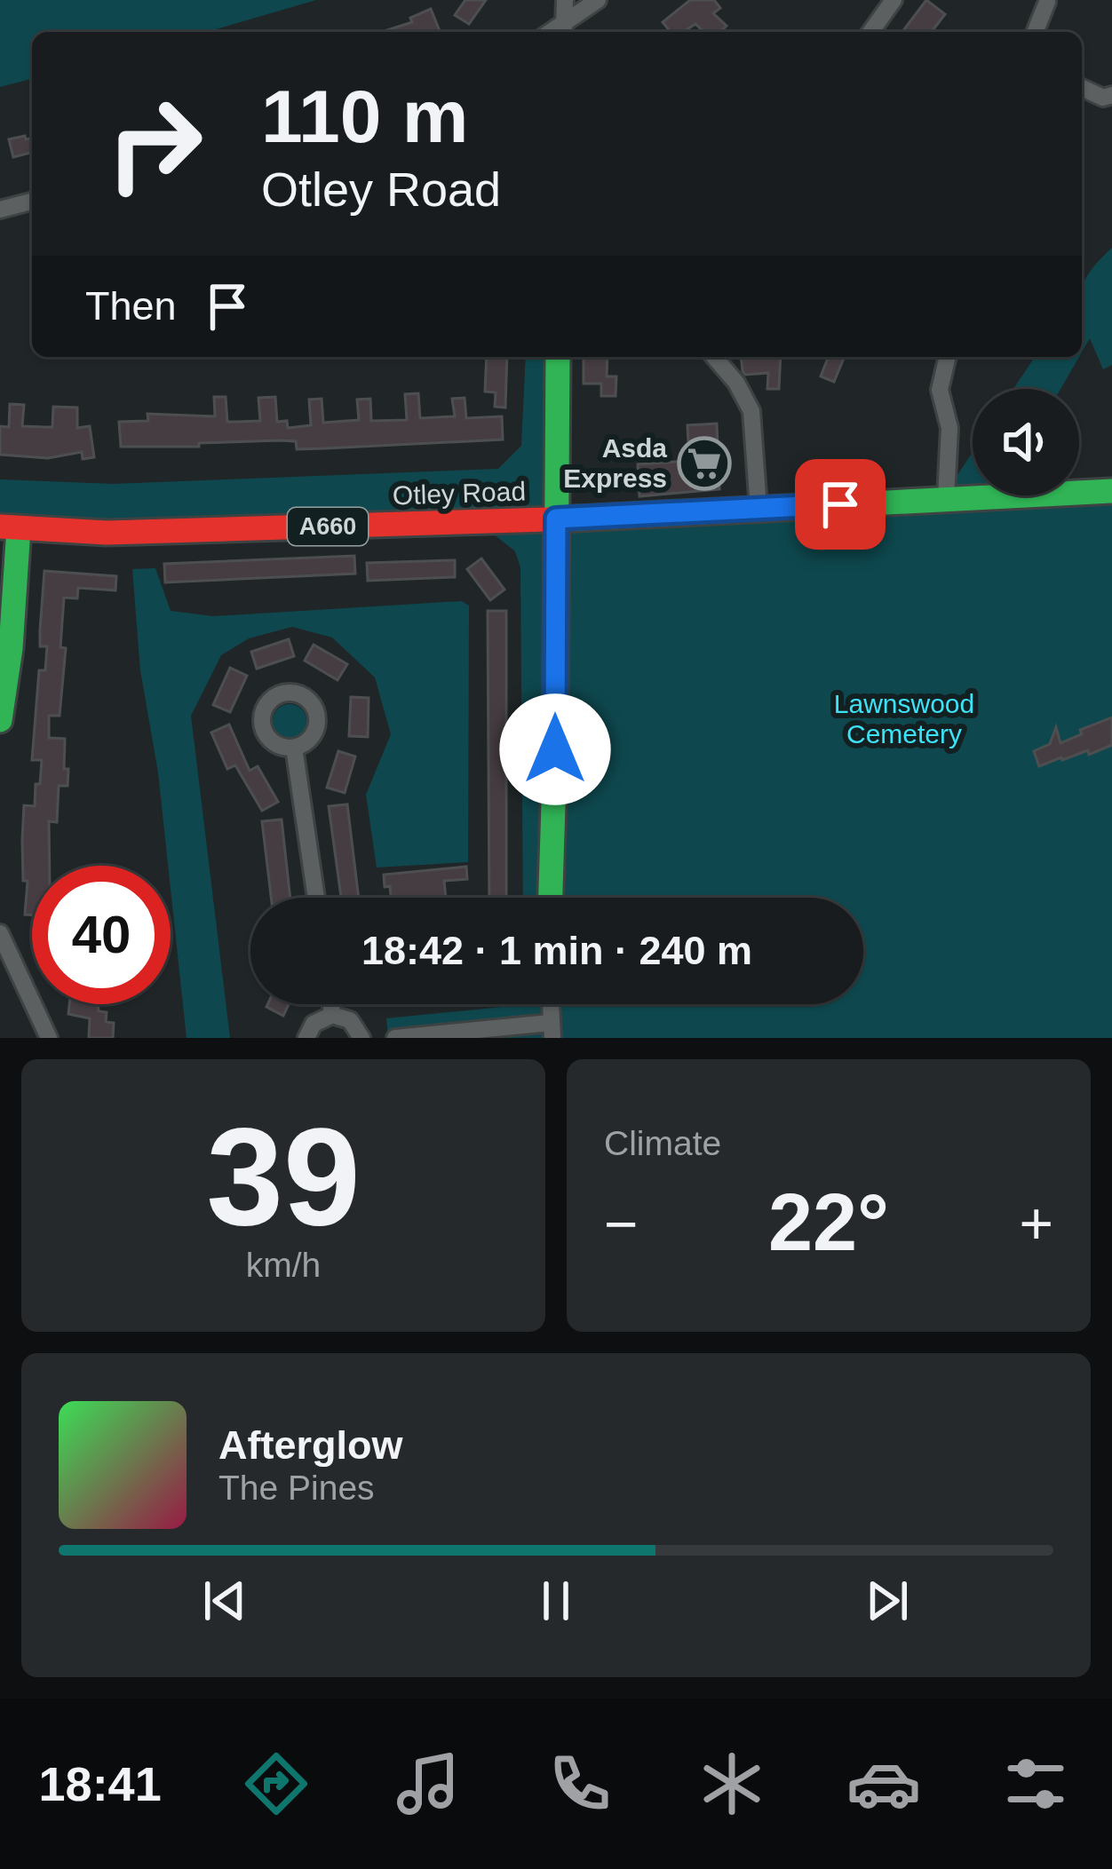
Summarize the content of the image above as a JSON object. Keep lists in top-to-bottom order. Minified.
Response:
{"streets":{"main road":["Otley Road","A660"]},"parks":["Lawnswood Cemetery"],"places":{"supermarket":["Asda Express"]},"page":{"turn":["110 m","Otley Road"],"then":"Then","limit":"40","trip":"18:42 · 1 min · 240 m","tile":[["39","km/h"],"Climate"],"heat":["−","22°","+"],"song":["Afterglow","The Pines"],"tabs":"18:41"}}
